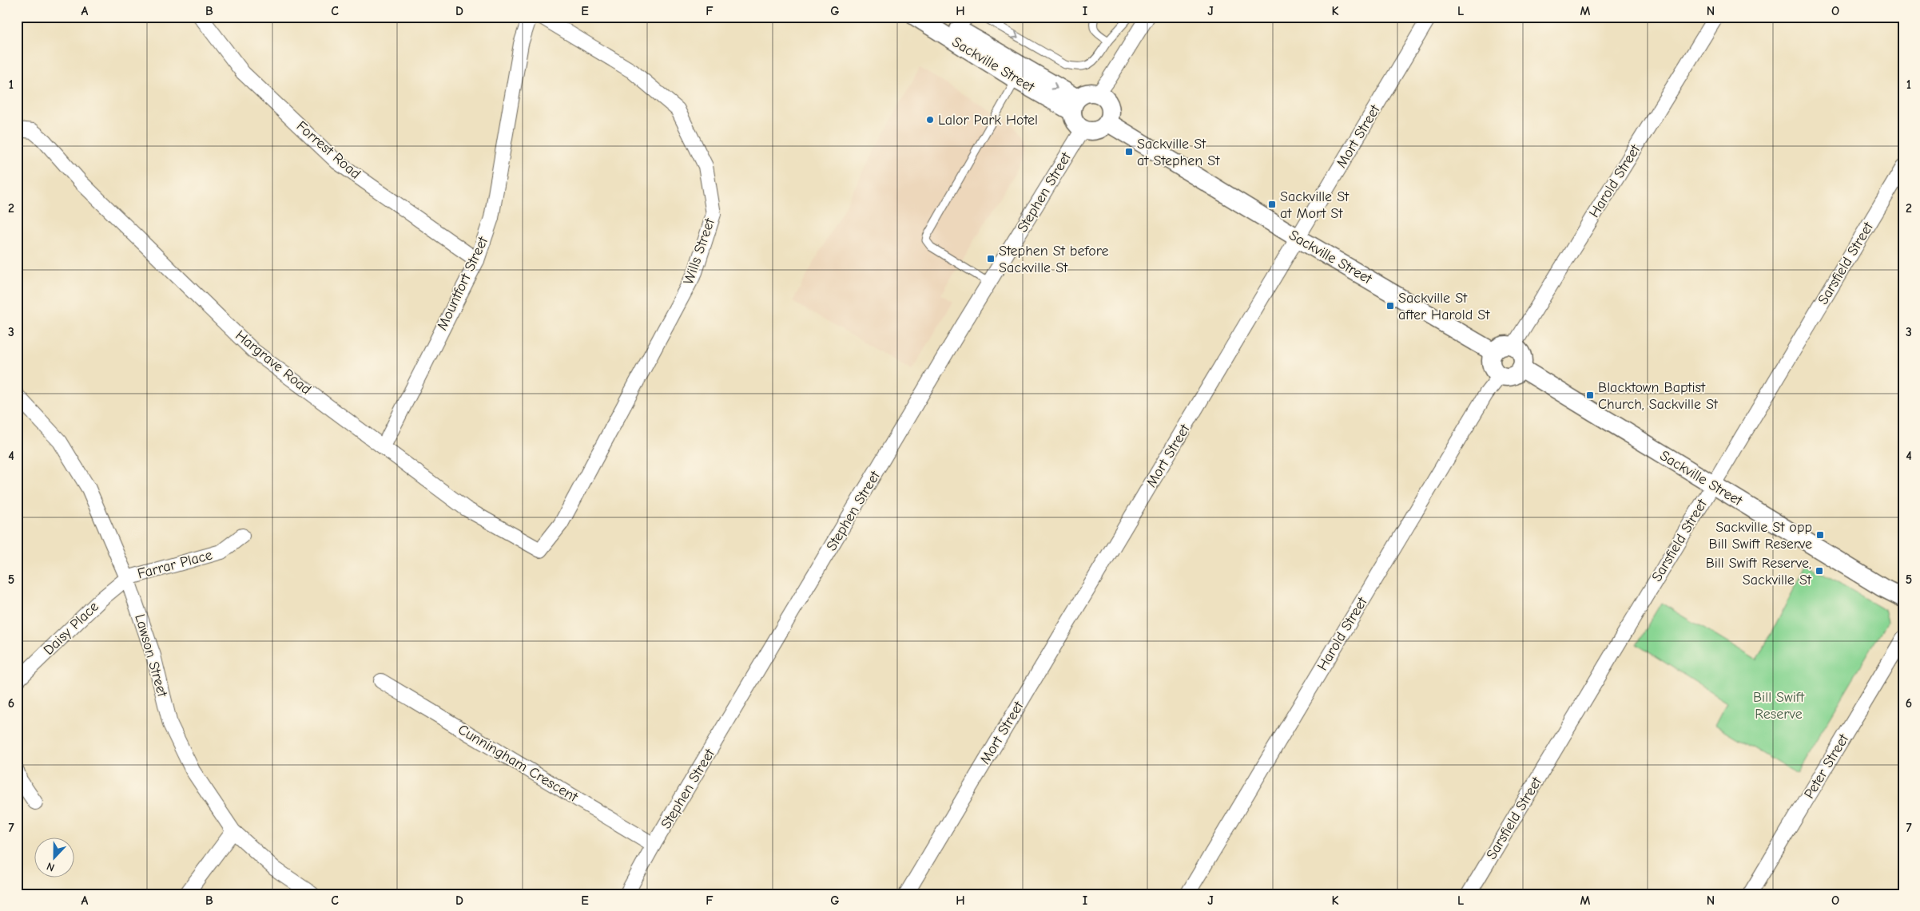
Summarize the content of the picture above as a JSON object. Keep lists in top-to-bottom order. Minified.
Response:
{"streets":{"street":["Sackville Street","Mort Street","Forrest Road","Harold Street","Stephen Street","Wills Street","Sarsfield Street","Mountfort Street","Hargrave Road","Farrar Place","Daisy Place","Lawson Street","Cunningham Crescent","Peter Street"]},"crossings":[["Sackville Street","Mort Street"],["Sackville Street","Harold Street"],["Sackville Street","Stephen Street"],["Sackville Street","Sarsfield Street"],["Forrest Road","Mountfort Street"],["Stephen Street","Cunningham Crescent"],["Wills Street","Hargrave Road"],["Mountfort Street","Hargrave Road"],["Farrar Place","Daisy Place"],["Farrar Place","Lawson Street"],["Daisy Place","Lawson Street"]],"parks":["Bill Swift Reserve"],"places":{"other":["Lalor Park Hotel"],"transit":["Sackville St at Stephen St","Sackville St at Mort St","Stephen St before Sackville St","Sackville St after Harold St","Blacktown Baptist Church, Sackville St","Sackville St opp Bill Swift Reserve","Bill Swift Reserve, Sackville St"]},"north":"bottom","grid":{"columns":["A","B","C","D","E","F","G","H","I","J","K","L","M","N","O"],"rows":["1","2","3","4","5","6","7"]}}
